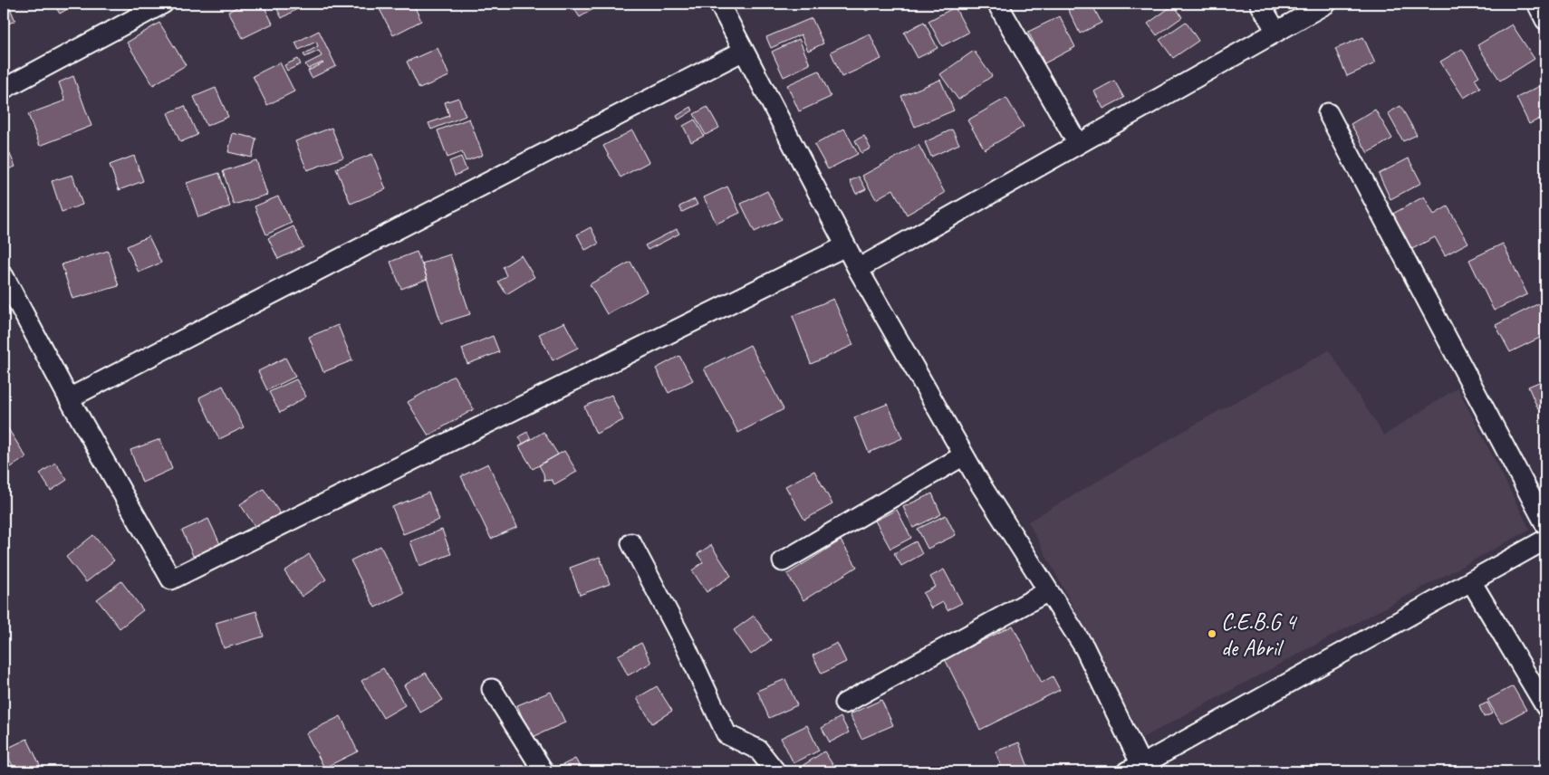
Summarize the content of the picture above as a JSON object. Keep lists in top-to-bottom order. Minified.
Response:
{"places":["C.E.B.G 4 de Abril"]}
